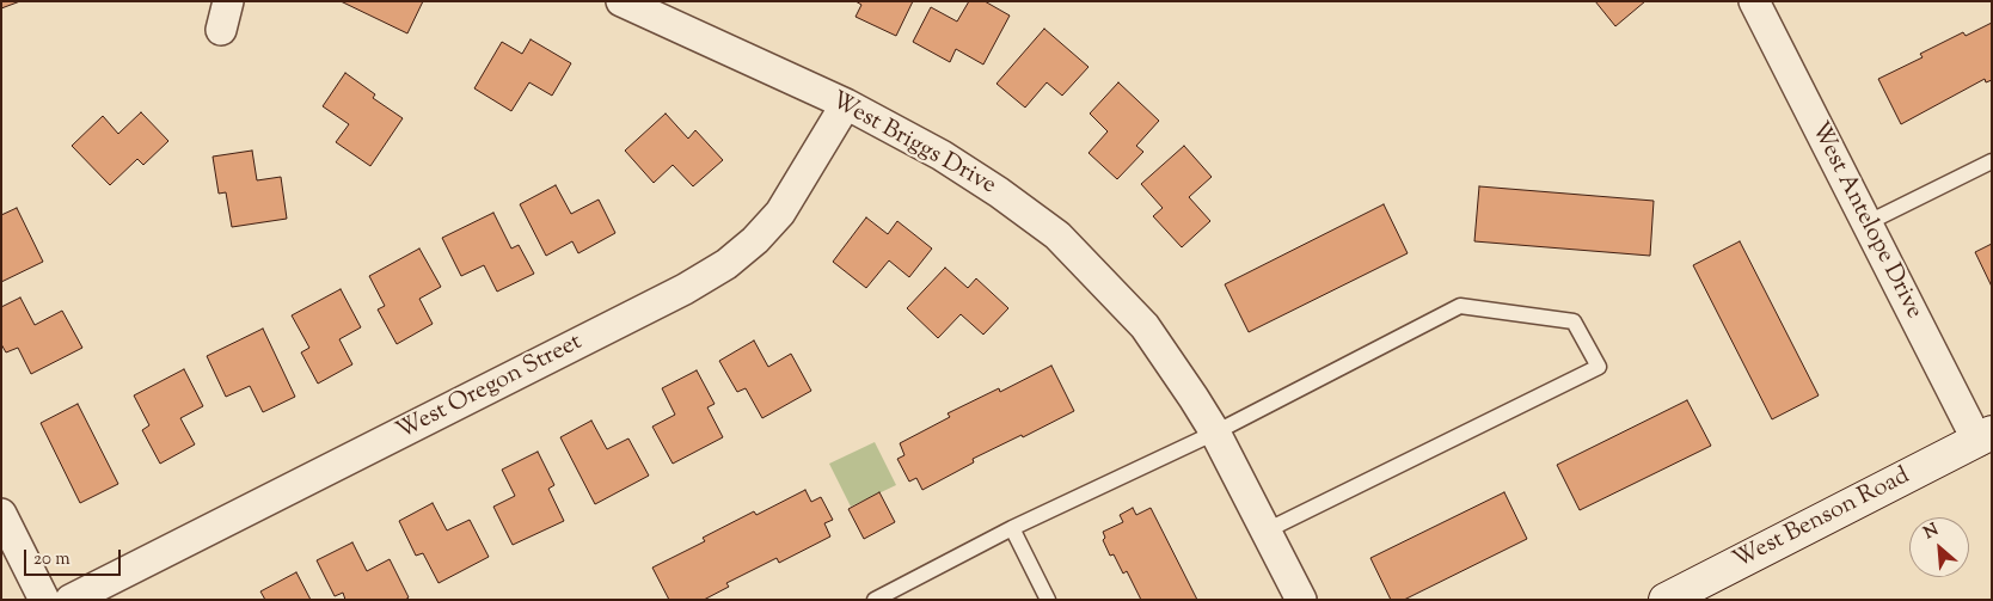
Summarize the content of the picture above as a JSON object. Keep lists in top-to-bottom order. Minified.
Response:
{"streets":{"main road":["West Benson Road"],"street":["West Briggs Drive","West Antelope Drive","West Oregon Street"]},"crossings":[["West Briggs Drive","West Oregon Street"],["West Antelope Drive","West Benson Road"]],"scale_bar":"20 m","north":"top left"}
